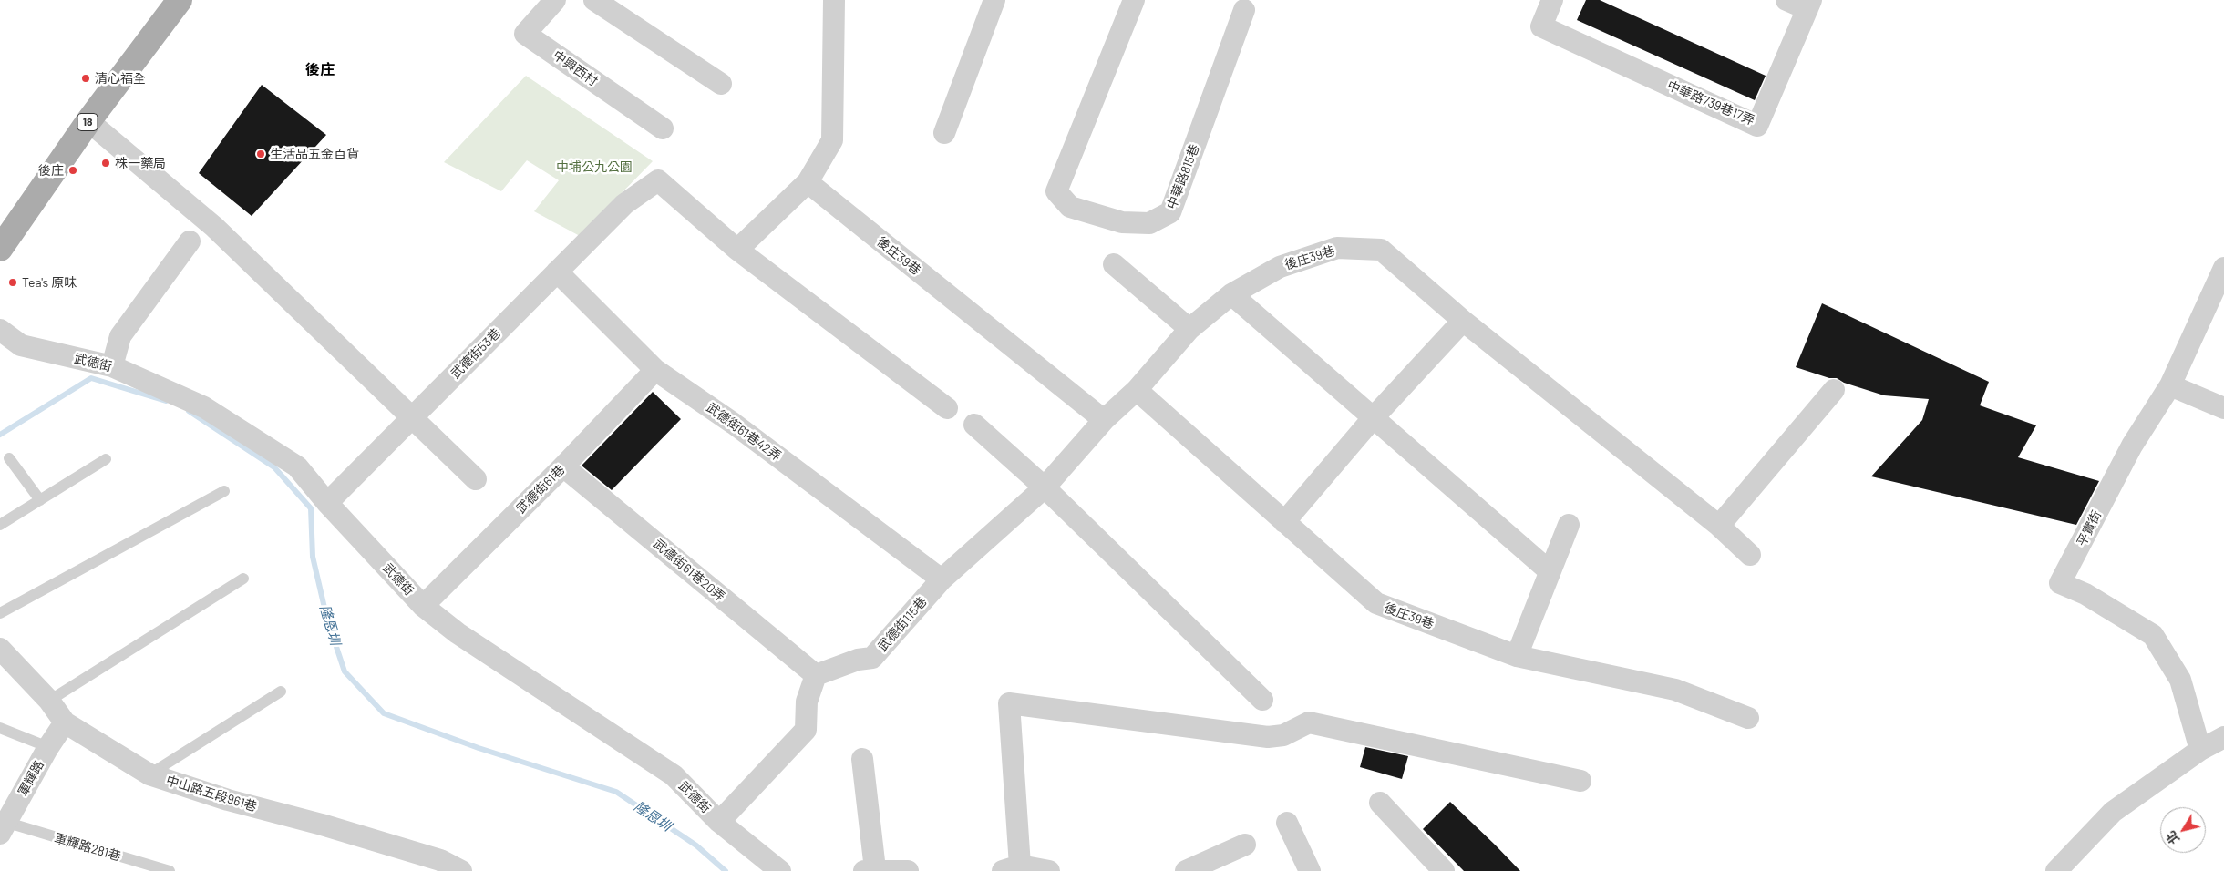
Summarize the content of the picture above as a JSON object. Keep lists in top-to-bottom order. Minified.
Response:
{"streets":{"main road":["18"],"street":["中興西村","中華路739巷17弄","中華路815巷","後庄39巷","武德街53巷","武德街","武德街61巷42弄","武德街61巷","平實街","武德街61巷20弄","武德街115巷","軍輝路","中山路五段961巷"],"lane":["軍輝路281巷"]},"crossings":[["後庄39巷","武德街115巷"],["武德街53巷","武德街"],["武德街53巷","武德街61巷42弄"],["武德街","武德街61巷"],["武德街61巷42弄","武德街61巷"],["武德街61巷42弄","武德街115巷"],["武德街61巷","武德街61巷20弄"],["武德街61巷20弄","武德街115巷"],["軍輝路","中山路五段961巷"],["軍輝路","軍輝路281巷"]],"districts":["後庄"],"water":["隆恩圳"],"parks":["中埔公九公園"],"places":["清心福全","生活品五金百貨","株一藥局","後庄","Tea's 原味"],"north":"bottom left"}
